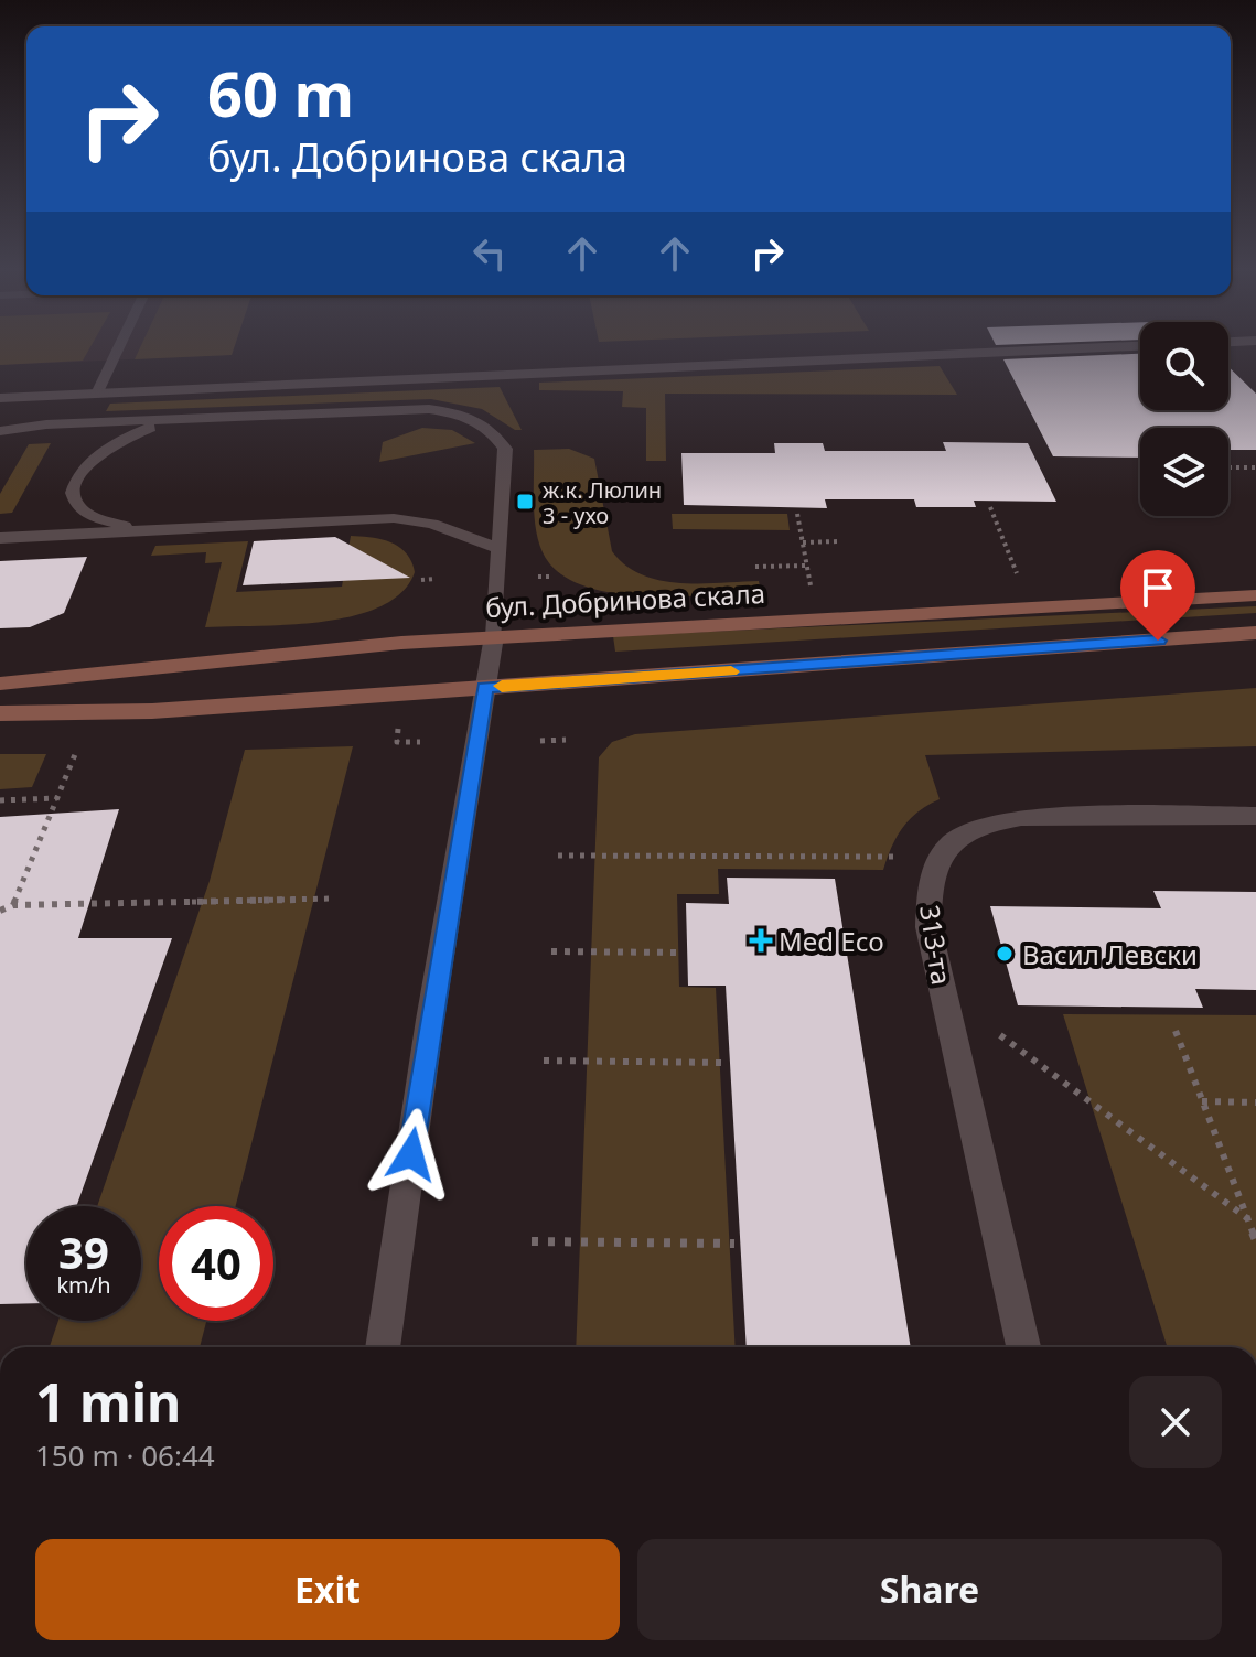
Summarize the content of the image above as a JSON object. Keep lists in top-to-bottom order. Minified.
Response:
{"streets":{"main road":["бул. Добринова скала"],"street":["313-та"]},"places":{"transit":["ж.к. Люлин 3 - ухо"],"health":["Med Eco"],"other":["Васил Левски"]},"page":{"turn":["60 m","бул. Добринова скала"],"speed":"39 km/h","limit":"40","heading":["1 min","150 m · 06:44"],"buttons":["Exit","Share"]}}
